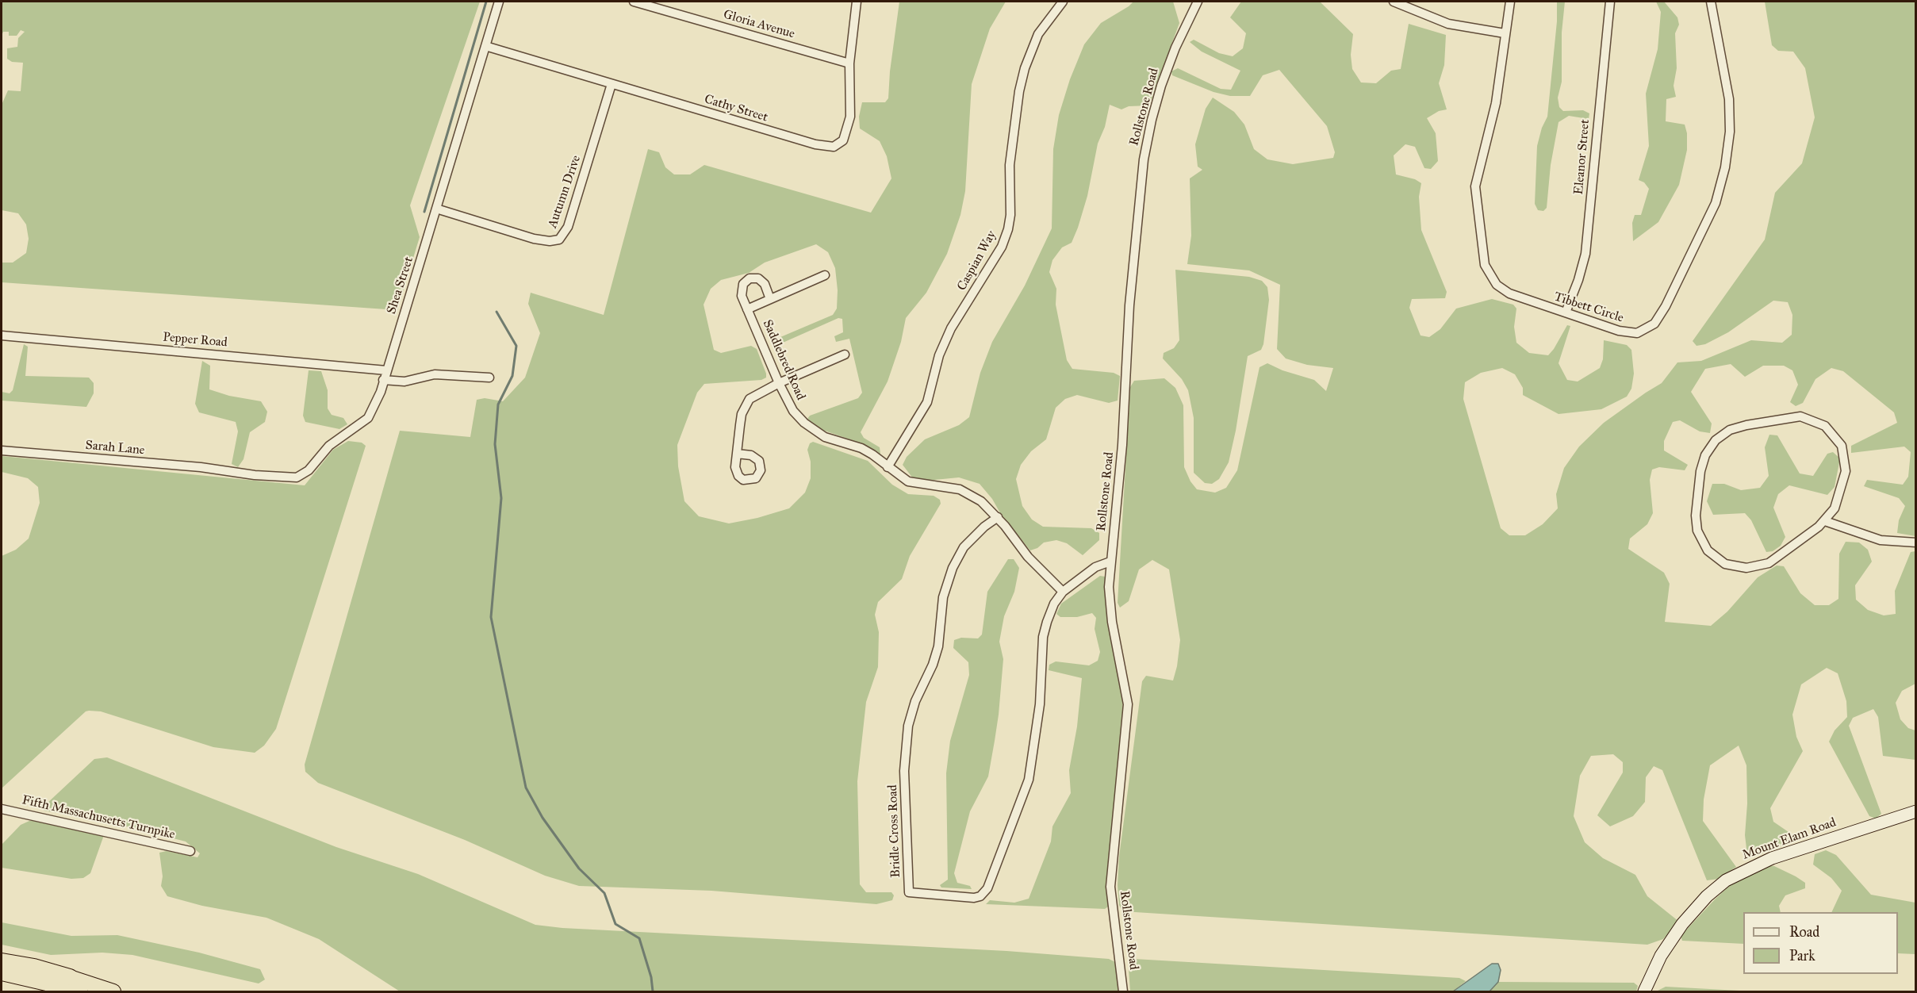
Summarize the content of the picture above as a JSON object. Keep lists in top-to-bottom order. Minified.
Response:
{"streets":{"main road":["Mount Elam Road"],"street":["Gloria Avenue","Rollstone Road","Cathy Street","Eleanor Street","Autumn Drive","Caspian Way","Shea Street","Tibbett Circle","Pepper Road","Saddlebred Road","Sarah Lane","Fifth Massachusetts Turnpike","Bridle Cross Road"]},"crossings":[["Gloria Avenue","Cathy Street"],["Rollstone Road","Bridle Cross Road"],["Cathy Street","Autumn Drive"],["Cathy Street","Shea Street"],["Eleanor Street","Tibbett Circle"],["Autumn Drive","Shea Street"],["Caspian Way","Saddlebred Road"],["Shea Street","Pepper Road"],["Shea Street","Sarah Lane"],["Saddlebred Road","Bridle Cross Road"]],"legend":["Road","Park"]}
